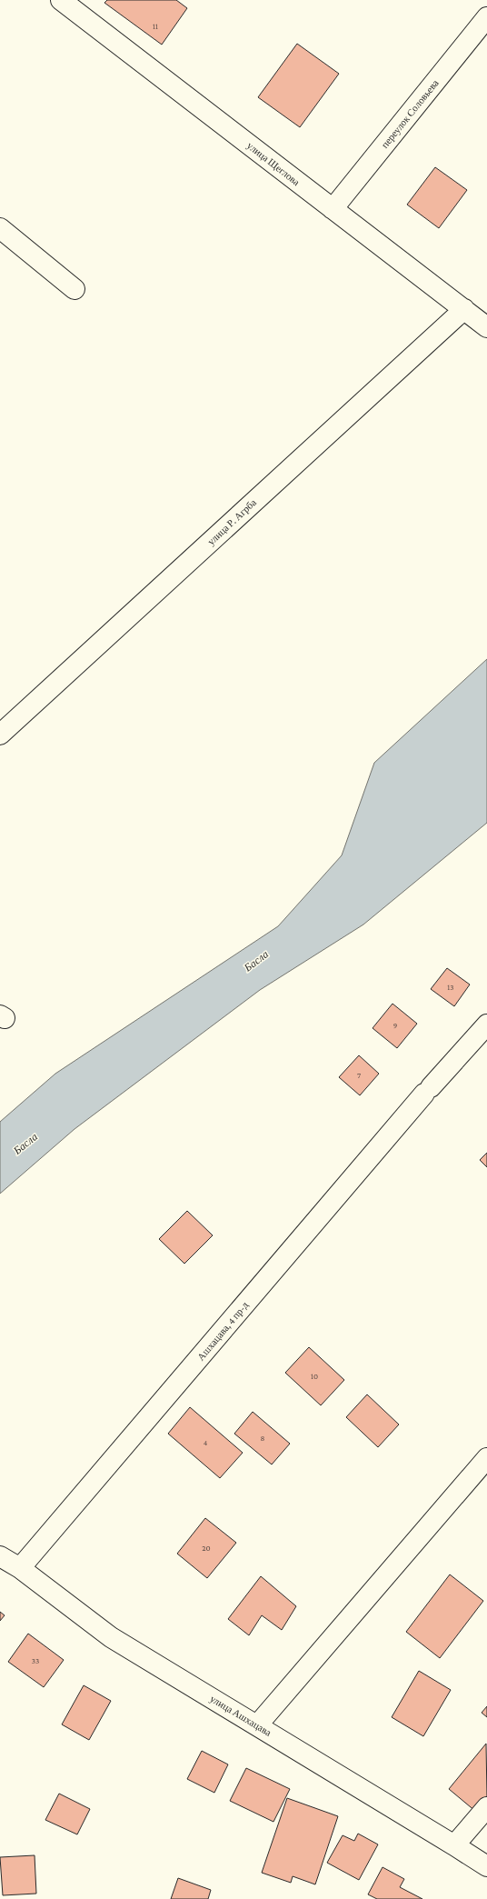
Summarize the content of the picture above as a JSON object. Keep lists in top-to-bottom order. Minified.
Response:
{"streets":{"street":["переулок Соловьева","улица Щеглова","улица Р. Агрба","Ашхацава, 4 пр-д","улица Ашхацава"]},"crossings":[["переулок Соловьева","улица Щеглова"],["улица Щеглова","улица Р. Агрба"],["Ашхацава, 4 пр-д","улица Ашхацава"]],"water":["Басла"],"house_numbers":["11","13","9","7","10","8","4","20","33"]}
